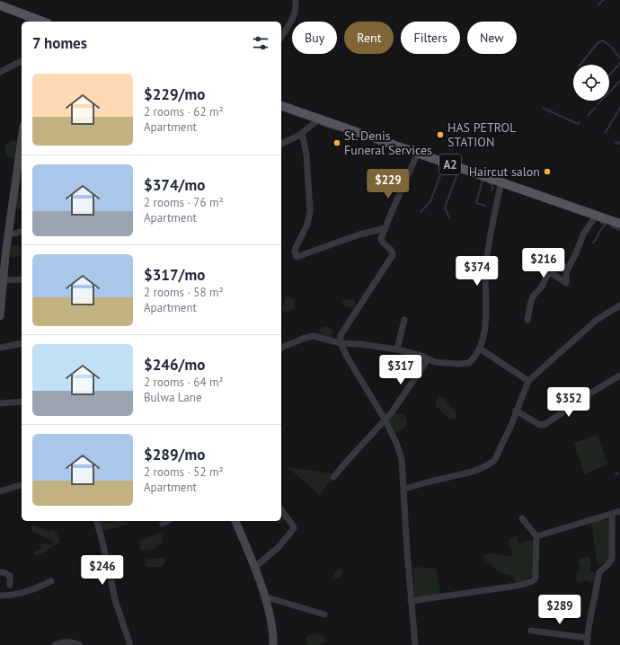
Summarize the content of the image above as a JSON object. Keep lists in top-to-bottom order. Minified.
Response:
{"streets":{"main road":["A2"]},"places":["HAS PETROL STATION","St. Denis Funeral Services","Haircut salon"],"page":{"chip":["Buy","Rent","Filters","New"],"heading":"7 homes","list":[{"name":"$229/mo","note":"2 rooms · 62 m² · Apartment"},{"name":"$374/mo","note":"2 rooms · 76 m² · Apartment"},{"name":"$317/mo","note":"2 rooms · 58 m² · Apartment"},{"name":"$246/mo","note":"2 rooms · 64 m² · Bulwa Lane"},{"name":"$289/mo","note":"2 rooms · 52 m² · Apartment"}],"price":["$229","$216","$374","$317","$352","$246","$289"]}}
